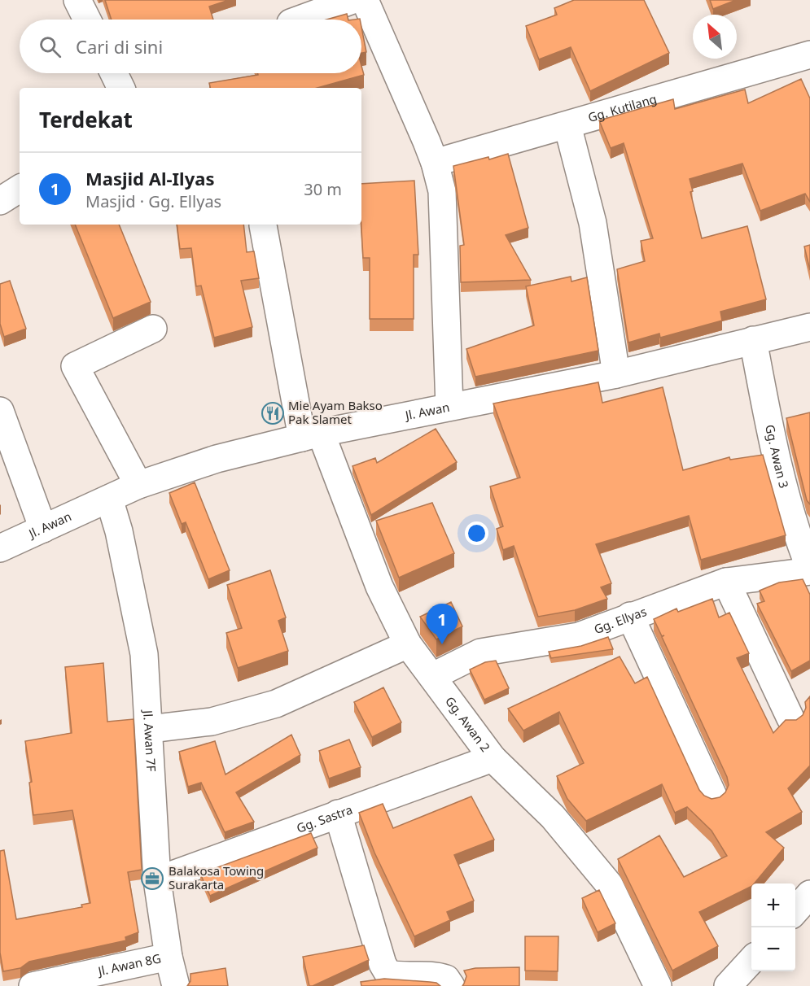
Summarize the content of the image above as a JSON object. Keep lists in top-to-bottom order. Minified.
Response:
{"streets":{"street":["Gg. Kutilang","Jl. Awan","Gg. Awan 3","Gg. Ellyas","Gg. Awan 2","Jl. Awan 7F","Gg. Sastra","Jl. Awan 8G"]},"crossings":[["Jl. Awan","Gg. Awan 3"],["Jl. Awan","Gg. Awan 2"],["Jl. Awan","Jl. Awan 7F"],["Gg. Awan 3","Gg. Ellyas"],["Gg. Ellyas","Gg. Awan 2"],["Gg. Awan 2","Gg. Sastra"],["Jl. Awan 7F","Gg. Sastra"],["Jl. Awan 7F","Jl. Awan 8G"]],"places":{"restaurant":["Mie Ayam Bakso Pak Slamet"],"office":["Balakosa Towing Surakarta"]},"north":"top left","page":{"search":"Cari di sini","heading":"Terdekat","list":[{"mark":"1","name":"Masjid Al-Ilyas","note":"Masjid · Gg. Ellyas","value":"30 m"}],"pins":"1","map_buttons":["+","−"]}}
